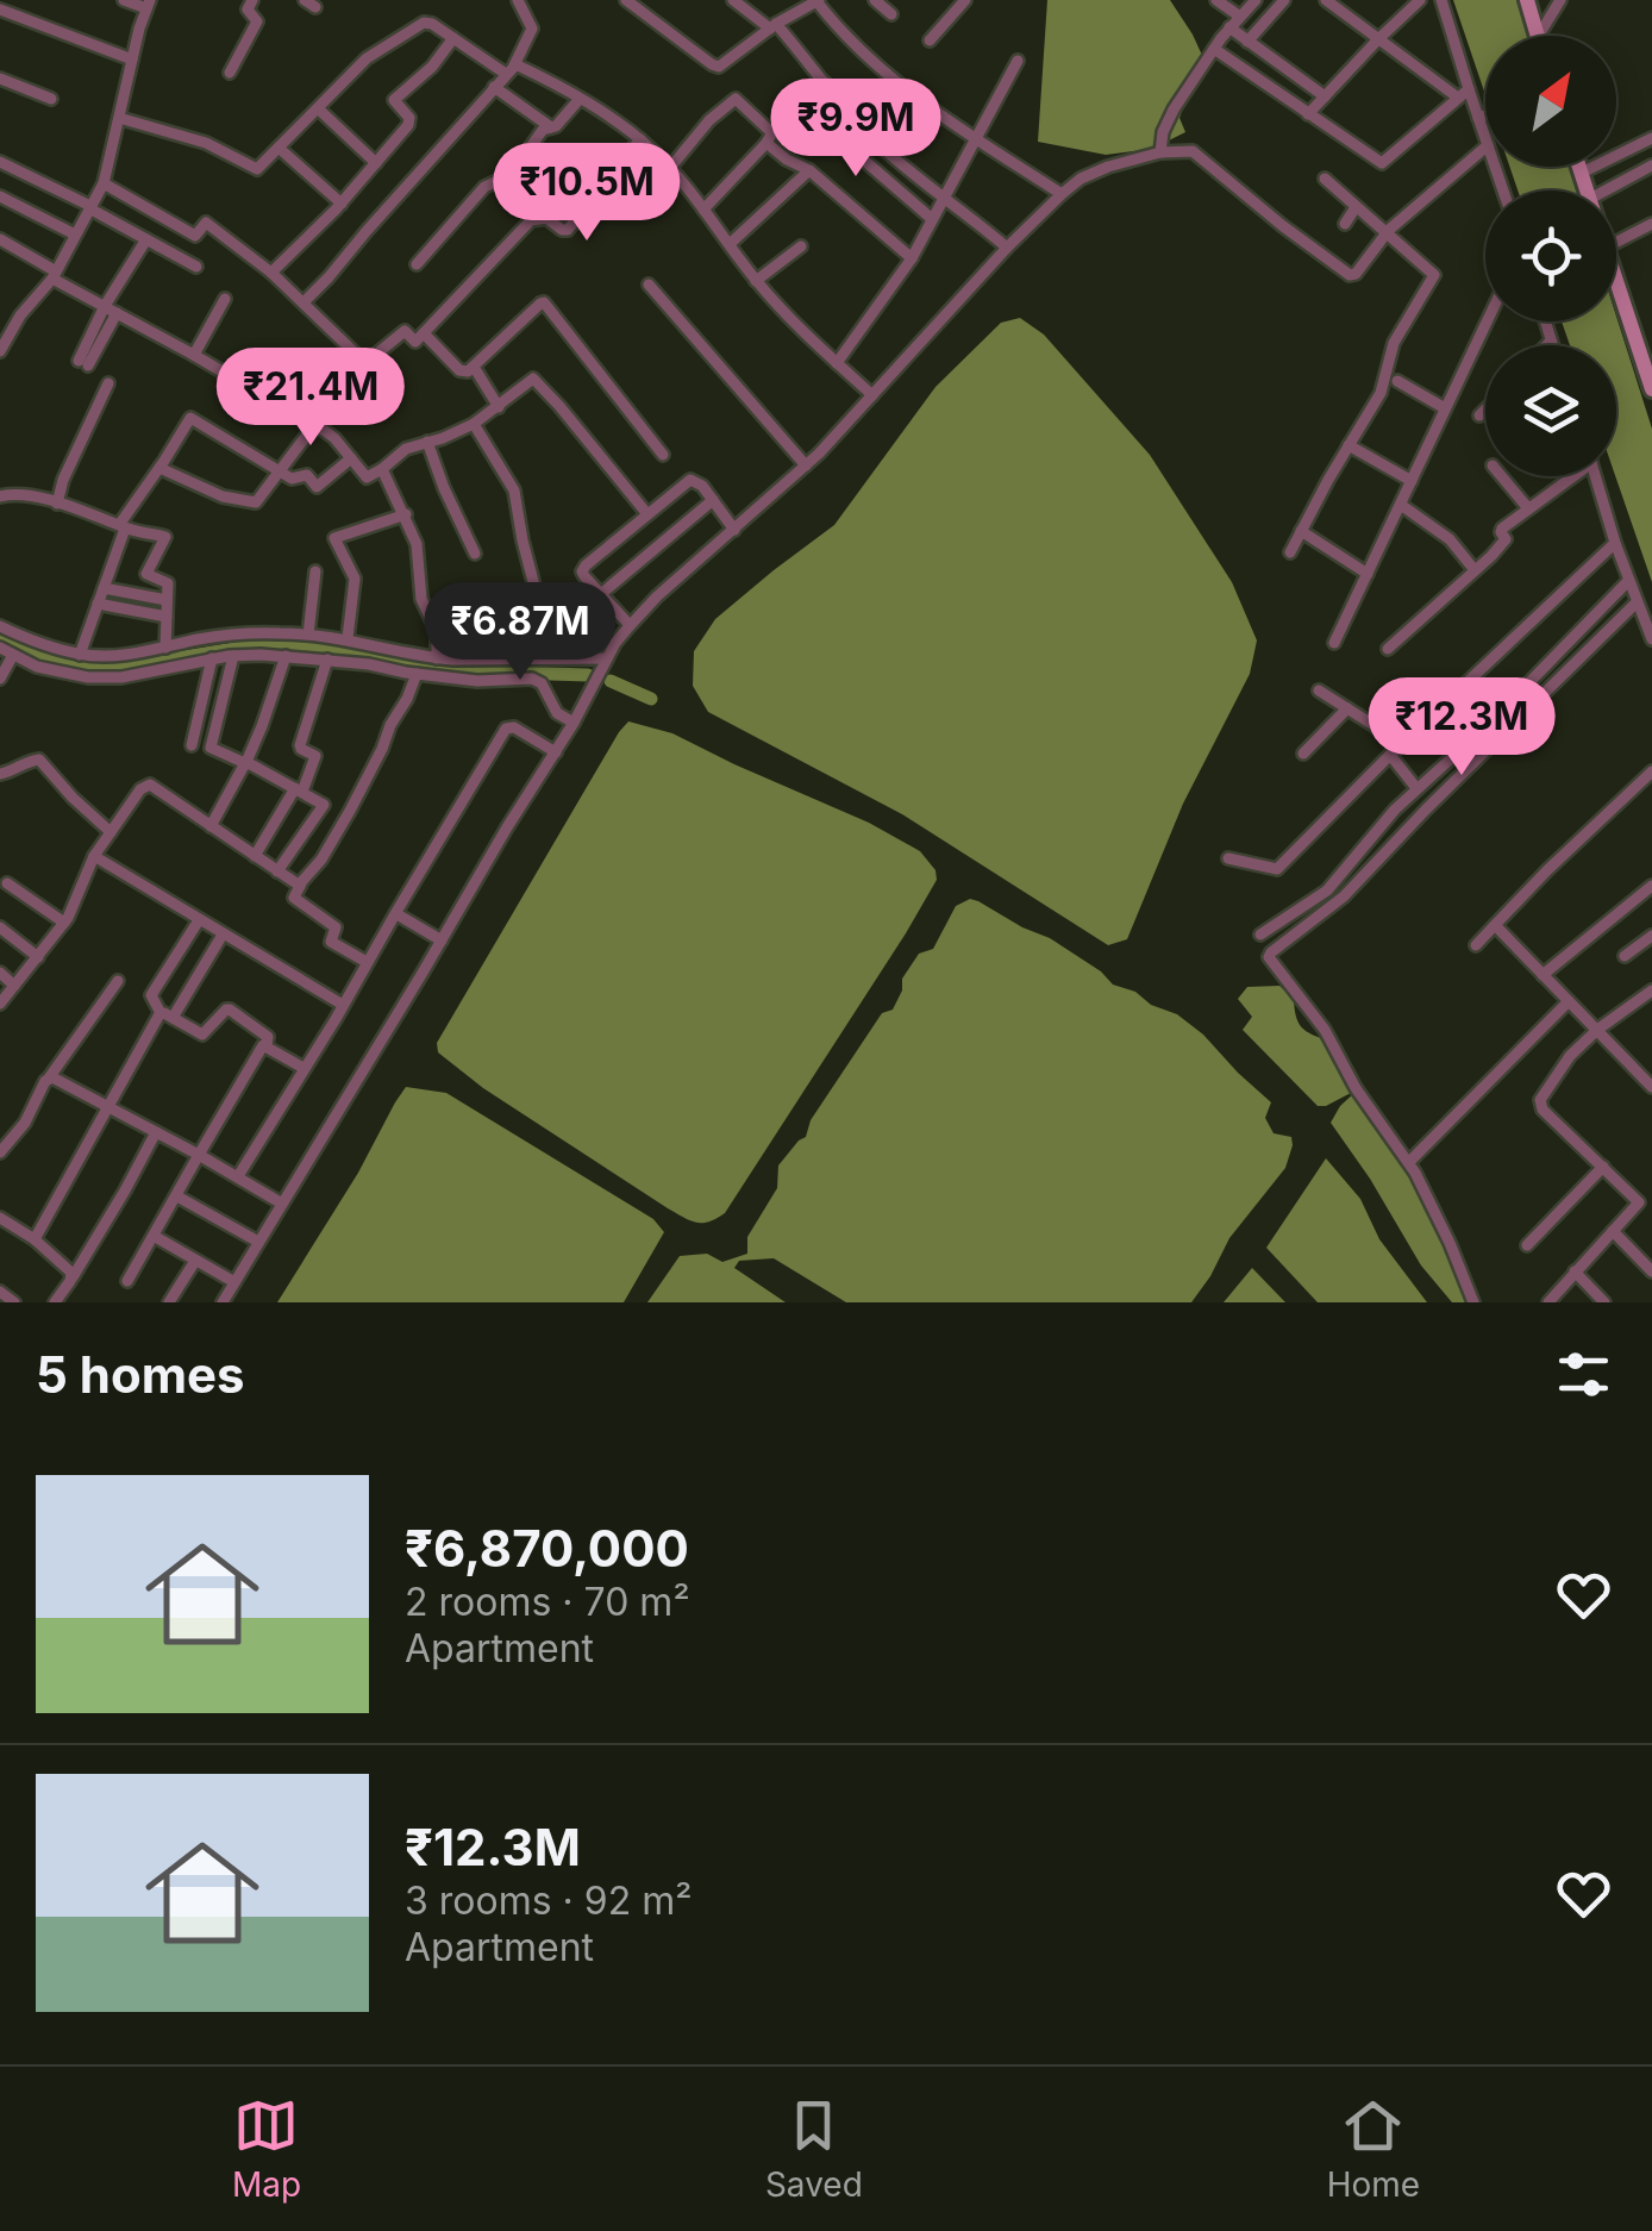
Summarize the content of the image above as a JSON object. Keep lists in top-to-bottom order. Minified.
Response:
{"north":"top right","page":{"price":["₹9.9M","₹10.5M","₹21.4M","₹6.87M","₹12.3M"],"heading":"5 homes","list":[{"name":"₹6,870,000","note":"2 rooms · 70 m² · Apartment"},{"name":"₹12.3M","note":"3 rooms · 92 m² · Apartment"}],"tabs":["Map","Saved","Home"]}}
